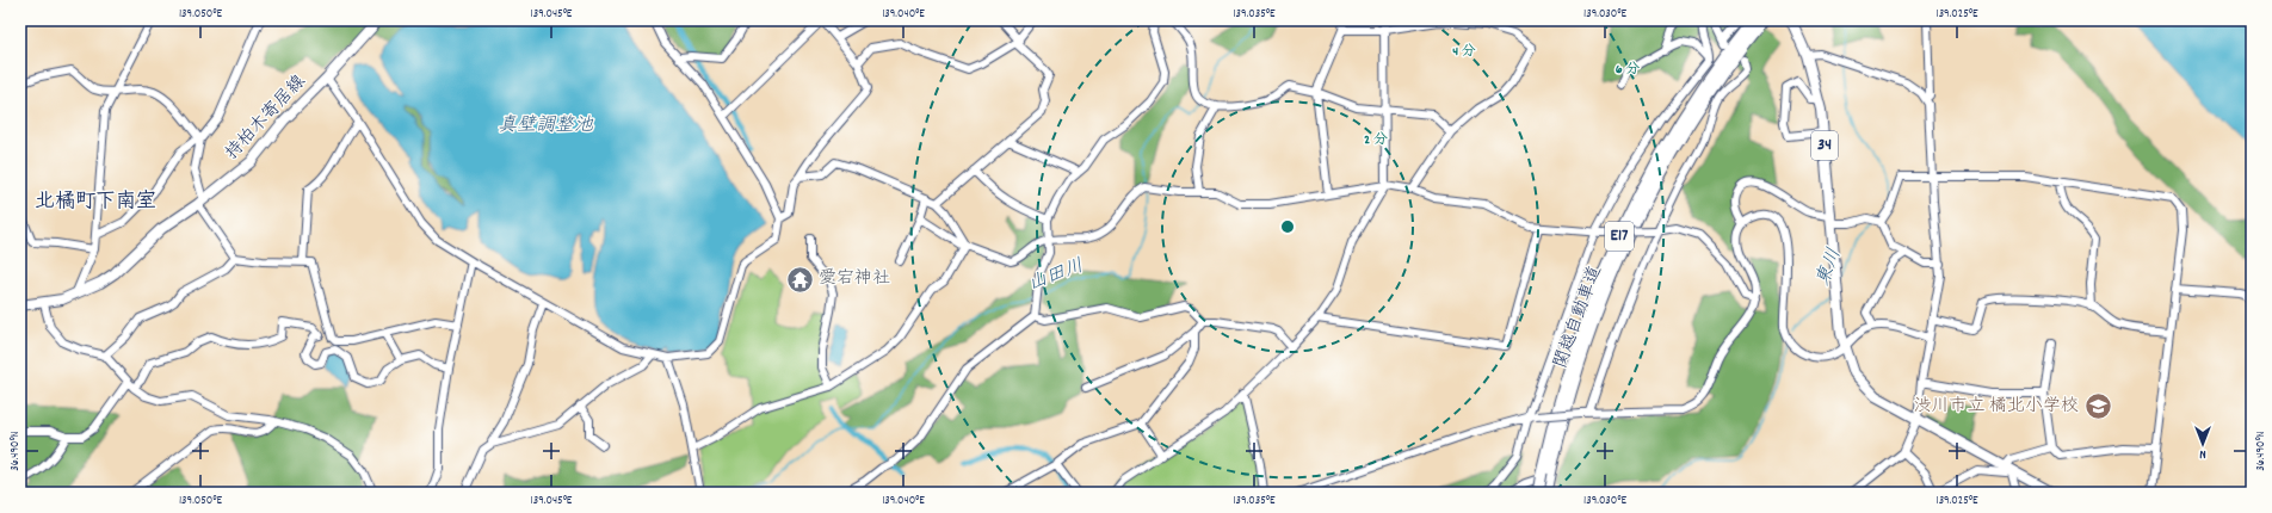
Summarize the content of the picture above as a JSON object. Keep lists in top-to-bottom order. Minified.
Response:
{"streets":{"highway":["E17","関越自動車道"],"main road":["持柏木寄居線","34"]},"districts":["北橘町下南室"],"water":["真壁調整池","東川","山田川"],"places":{"temple":["愛宕神社"],"school or university":["渋川市立 橘北小学校"]},"north":"bottom","coordinates":["139.050°E","139.045°E","139.040°E","139.035°E","139.030°E","139.025°E","36.490°N"],"rings":["4 分","6 分","2 分"]}
